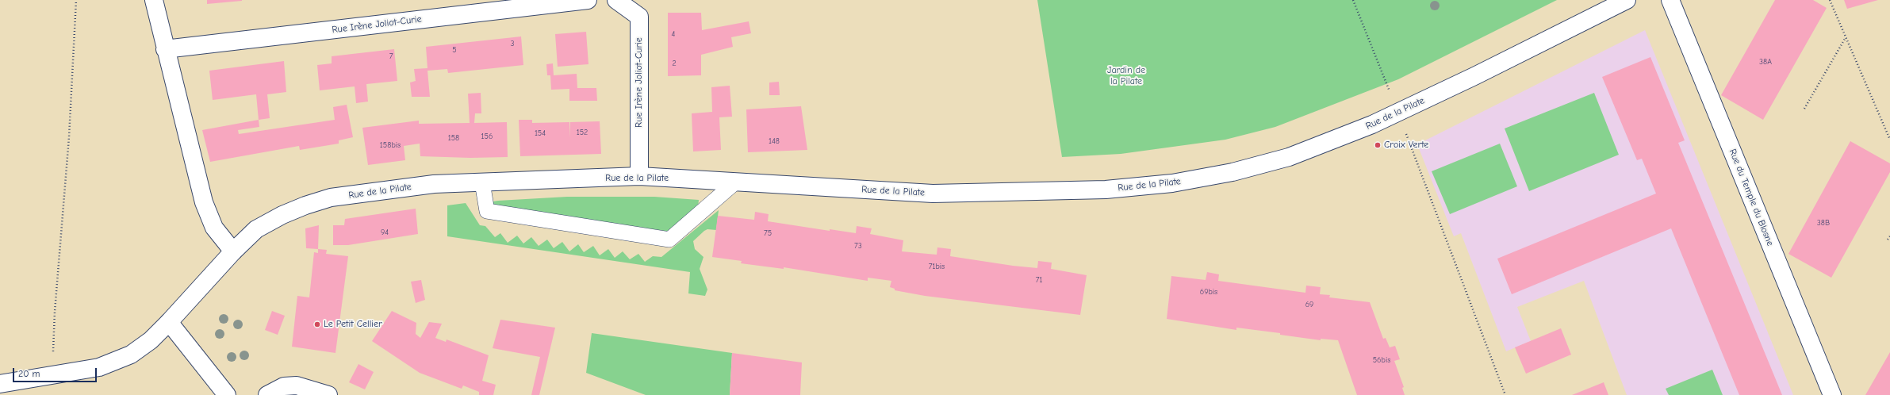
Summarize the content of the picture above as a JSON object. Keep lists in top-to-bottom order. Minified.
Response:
{"streets":{"street":["Rue Irène Joliot-Curie","Rue de la Pilate","Rue du Temple du Blosne"]},"crossings":[["Rue Irène Joliot-Curie","Rue de la Pilate"]],"parks":["Jardin de la Pilate"],"places":["Croix Verte","Le Petit Cellier"],"house_numbers":["4","3","5","7","38A","2","152","154","156","158","148","158bis","38B","94","75","73","71bis","71","69bis","69","56bis"],"scale_bar":"20 m"}
